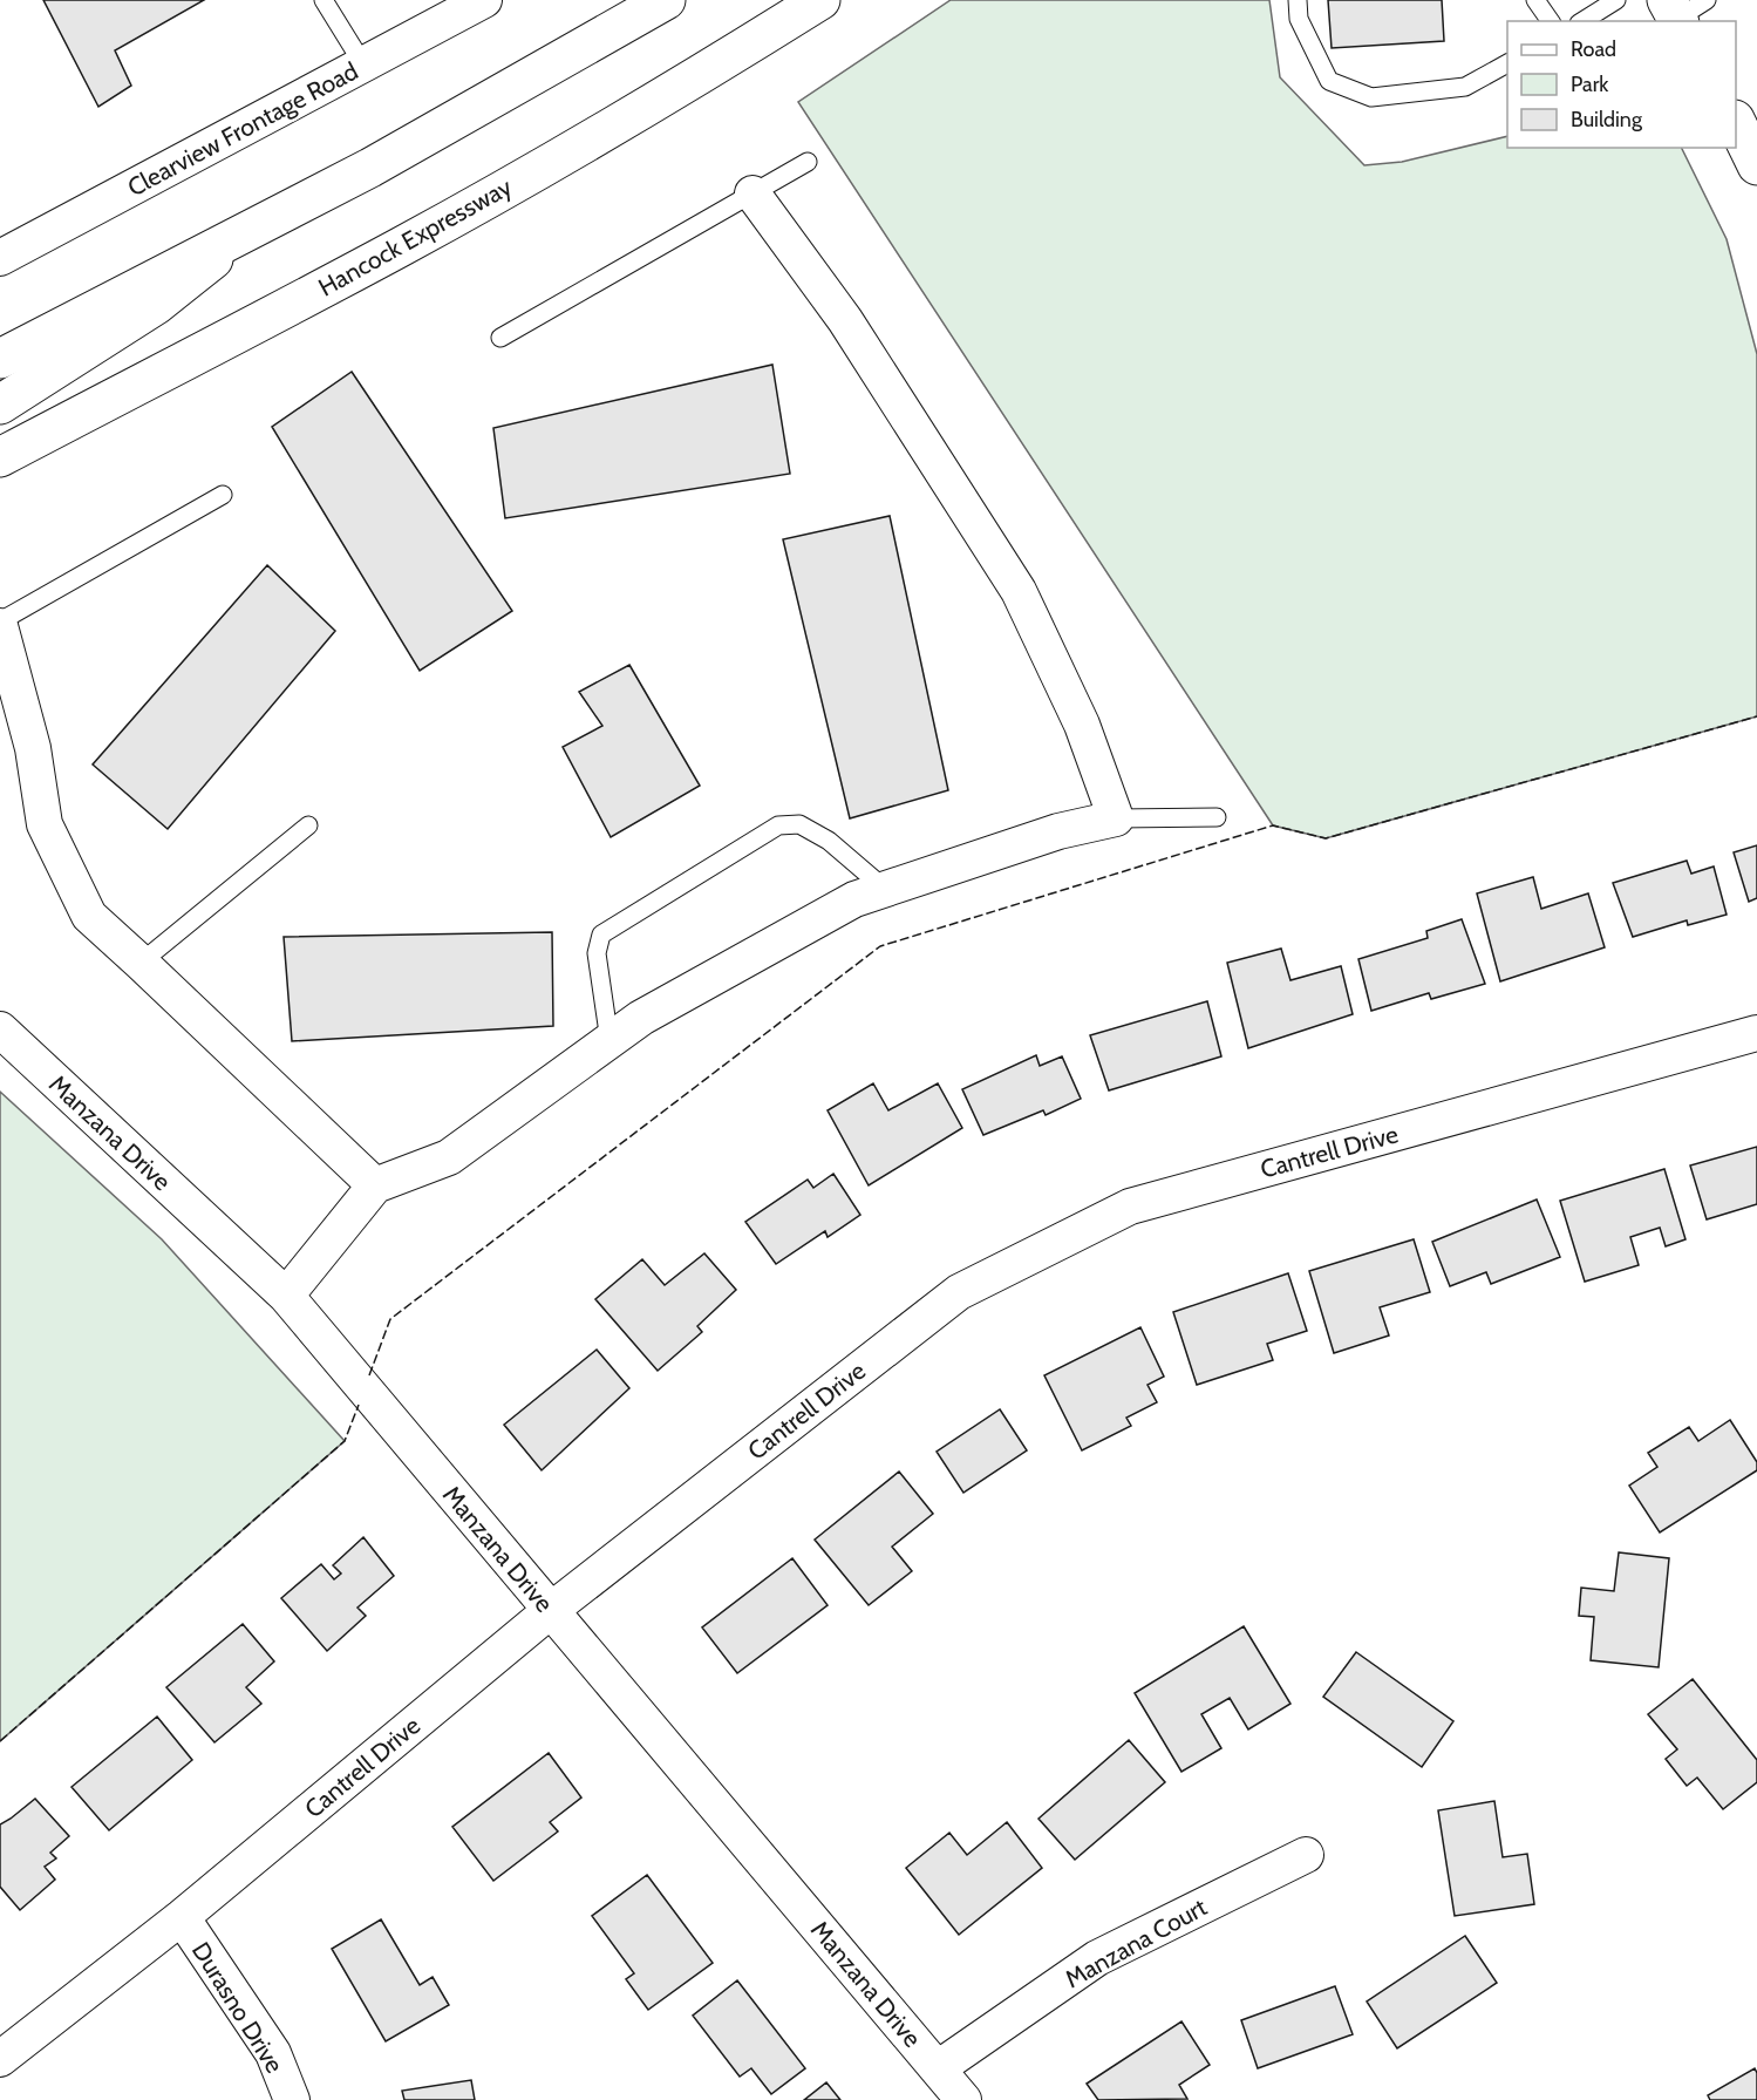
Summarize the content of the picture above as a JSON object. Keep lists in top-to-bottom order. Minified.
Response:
{"streets":{"main road":["Hancock Expressway"],"street":["Clearview Frontage Road","Manzana Drive","Cantrell Drive","Manzana Court","Durasno Drive"]},"crossings":[["Manzana Drive","Cantrell Drive"],["Manzana Drive","Manzana Court"],["Cantrell Drive","Durasno Drive"]],"legend":["Road","Park","Building"]}
